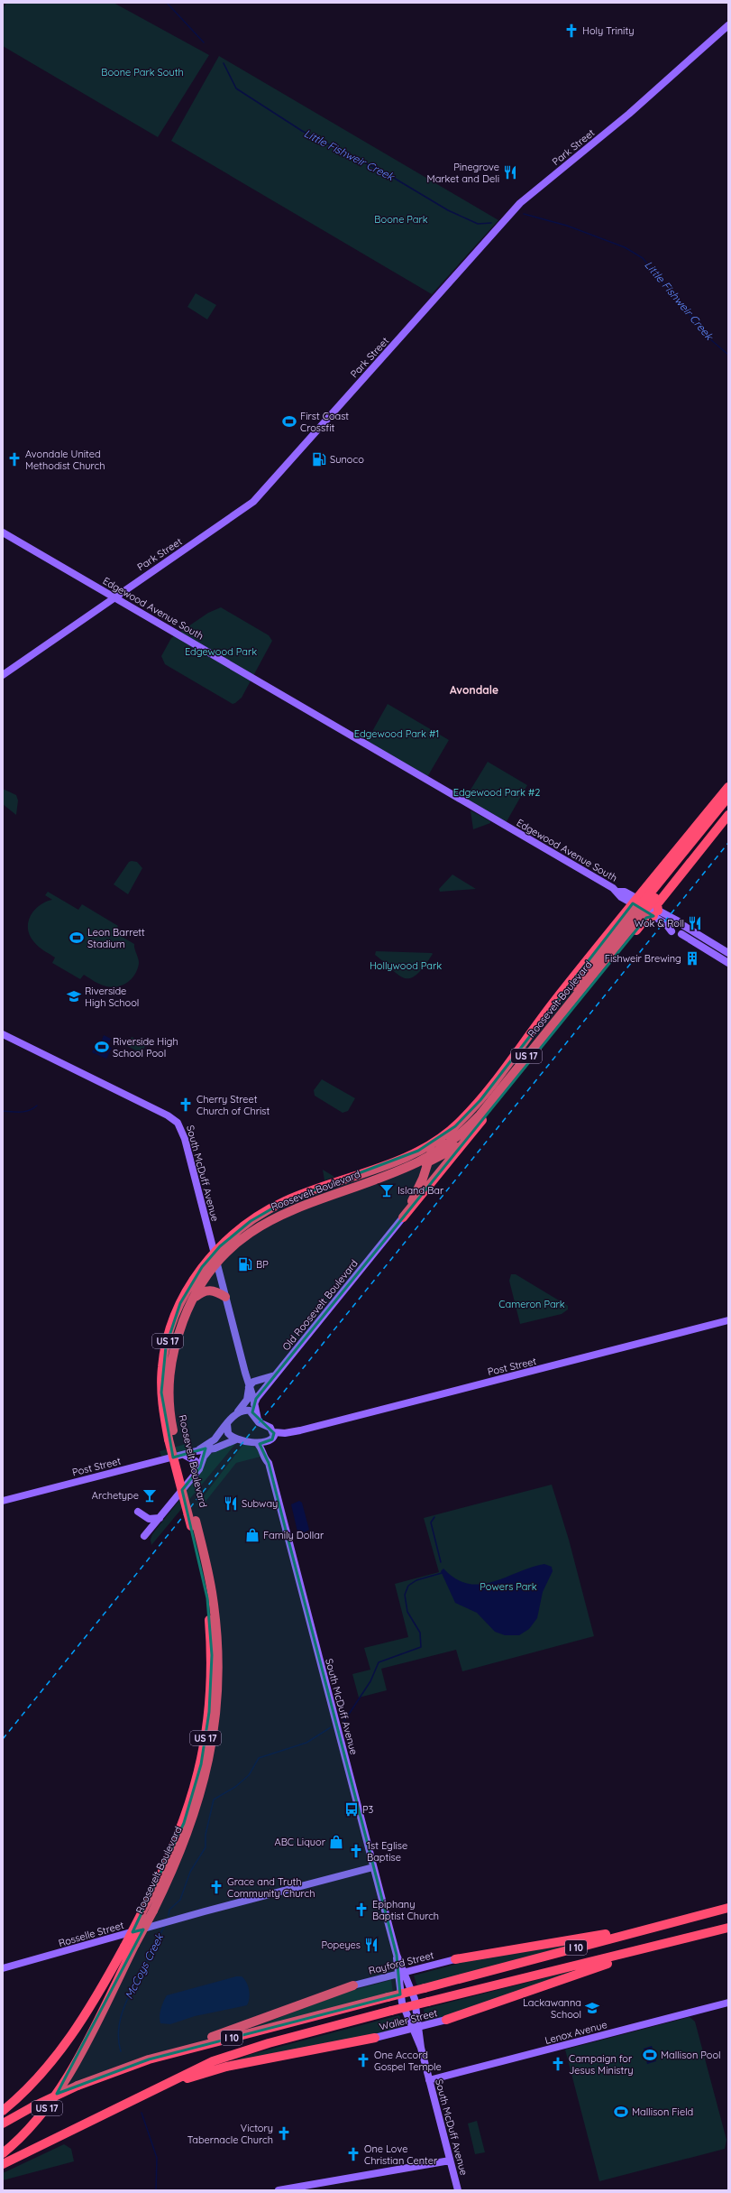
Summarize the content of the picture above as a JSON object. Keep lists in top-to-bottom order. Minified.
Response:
{"streets":{"highway":["Roosevelt Boulevard","US 17","I 10"],"main road":["Park Street","Edgewood Avenue South","South McDuff Avenue","Old Roosevelt Boulevard","Post Street","Rosselle Street","Rayford Street","Waller Street","Lenox Avenue"]},"crossings":[["Park Street","Edgewood Avenue South"],["Roosevelt Boulevard","US 17"],["Roosevelt Boulevard","South McDuff Avenue"],["South McDuff Avenue","Old Roosevelt Boulevard"],["South McDuff Avenue","Post Street"],["South McDuff Avenue","Rosselle Street"],["South McDuff Avenue","Rayford Street"],["South McDuff Avenue","Waller Street"],["South McDuff Avenue","Lenox Avenue"]],"districts":["Avondale"],"water":["Little Fishweir Creek","McCoys Creek"],"parks":["Boone Park South","Boone Park","Edgewood Park","Edgewood Park #1","Edgewood Park #2","Hollywood Park","Cameron Park","Powers Park"],"places":{"church":["Holy Trinity","Avondale United Methodist Church","Cherry Street Church of Christ","1st Eglise Baptise","Grace and Truth Community Church","Epiphany Baptist Church","One Accord Gospel Temple","Campaign for Jesus Ministry","Victory Tabernacle Church","One Love Christian Center"],"restaurant":["Pinegrove Market and Deli","Wok & Roll","Subway","Popeyes"],"sports":["First Coast Crossfit","Leon Barrett Stadium","Riverside High School Pool","Mallison Pool","Mallison Field"],"fuel station":["Sunoco","BP"],"building":["Fishweir Brewing"],"school or university":["Riverside High School","Lackawanna School"],"bar":["Island Bar","Archetype"],"shop":["Family Dollar","ABC Liquor"],"bus stop":["P3"]}}
